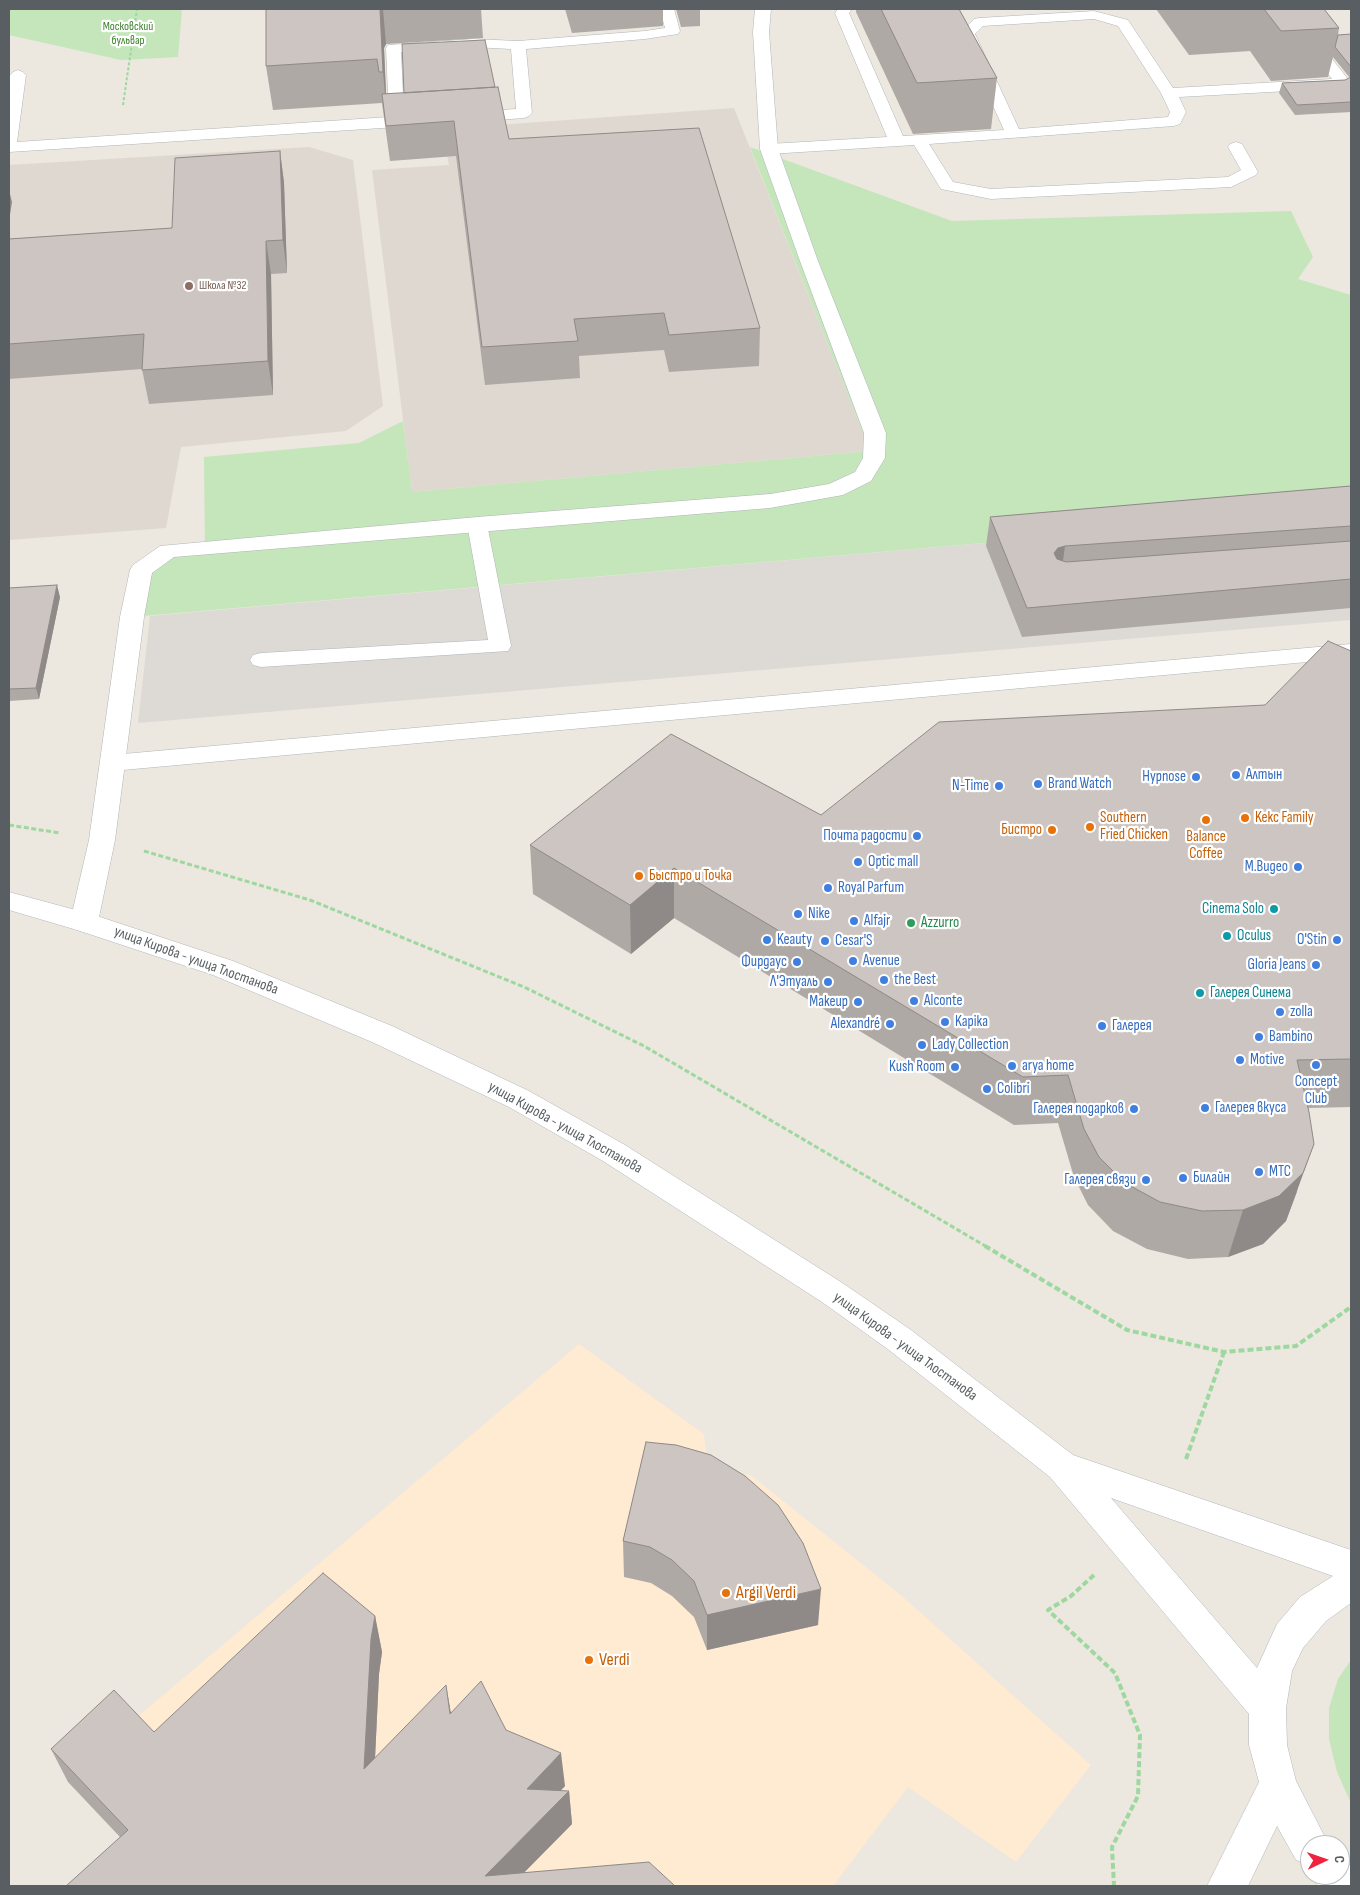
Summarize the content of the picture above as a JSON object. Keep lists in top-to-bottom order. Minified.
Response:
{"streets":{"street":["улица Кирова - улица Тлостанова"]},"parks":["Московский бульвар"],"places":["Школа №32","Алтын","Hypnose","Brand Watch","N-Time","Kekc Family","Balance Coffee","Southern Fried Chicken","Бистро","Почта радости","Optic mall","М.Видео","Быстро и Точка","Royal Parfum","Cinema Solo","Nike","Alfajr","Azzurro","Oculus","Keauty","O'Stin","Cesar'S","Avenue","Фирдаус","Gloria Jeans","the Best","Л'Этуаль","Галерея Синема","Alconte","Makeup","zolla","Kapika","Alexandré","Галерея","Bambino","Lady Collection","Motive","Concept Club","arya home","Kush Room","Colibri","Галерея вкуса","Галерея подарков","МТС","Билайн","Галерея связи","Argil Verdi","Verdi"],"north":"right"}
